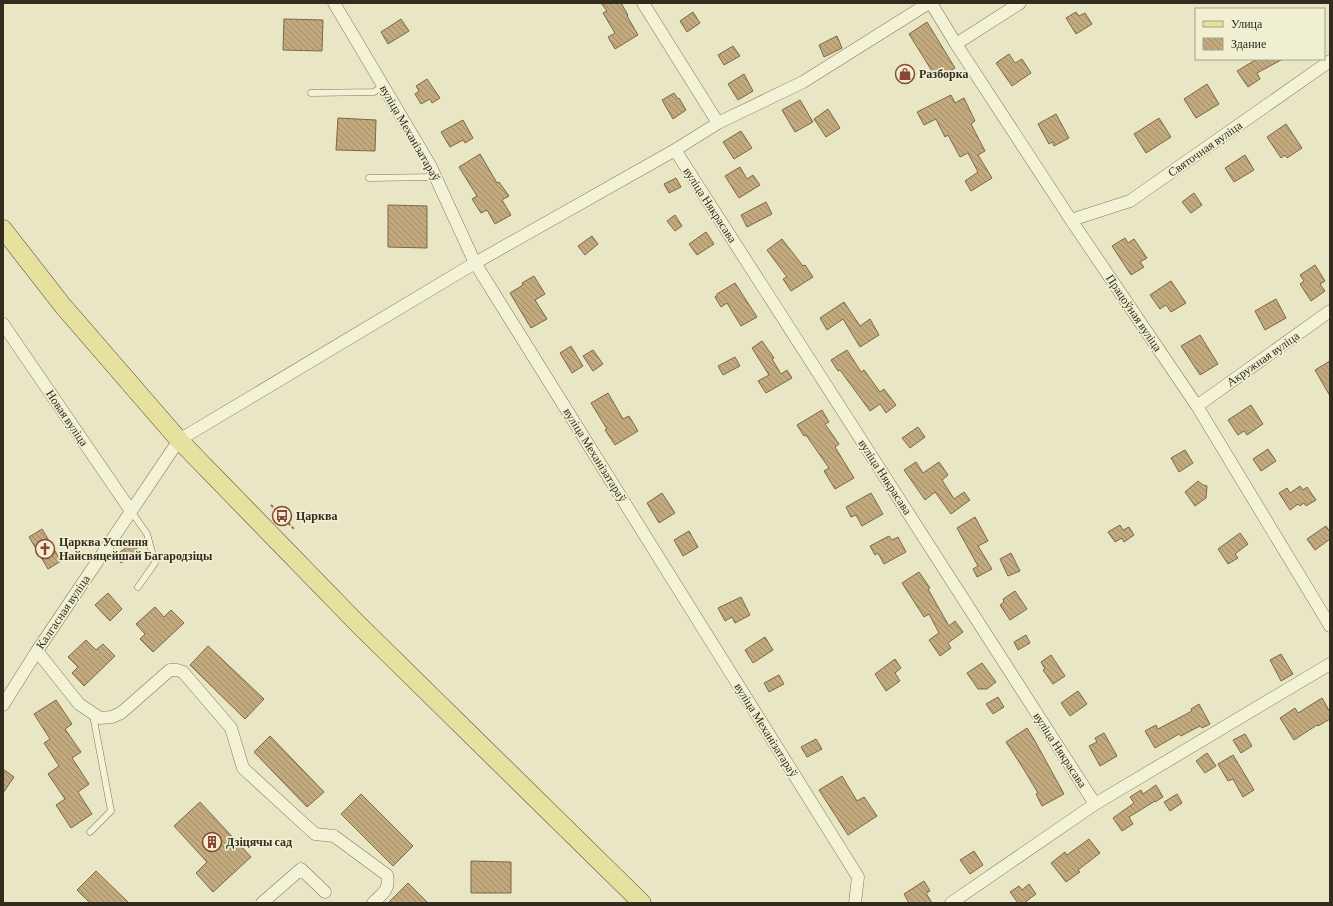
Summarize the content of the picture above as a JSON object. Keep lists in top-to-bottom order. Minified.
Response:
{"streets":{"street":["вуліца Механізатараў","Святочная вуліца","вуліца Някрасава","Працоўная вуліца","Акружная вуліца","Новая вуліца","Калгасная вуліца"]},"crossings":[["Святочная вуліца","Працоўная вуліца"],["Працоўная вуліца","Акружная вуліца"],["Новая вуліца","Калгасная вуліца"]],"places":{"shop":["Разборка"],"bus stop":["Царква"],"church":["Царква Успення Найсвяцейшай Багародзіцы"],"building":["Дзіцячы сад"]},"legend":["Улица","Здание"]}
